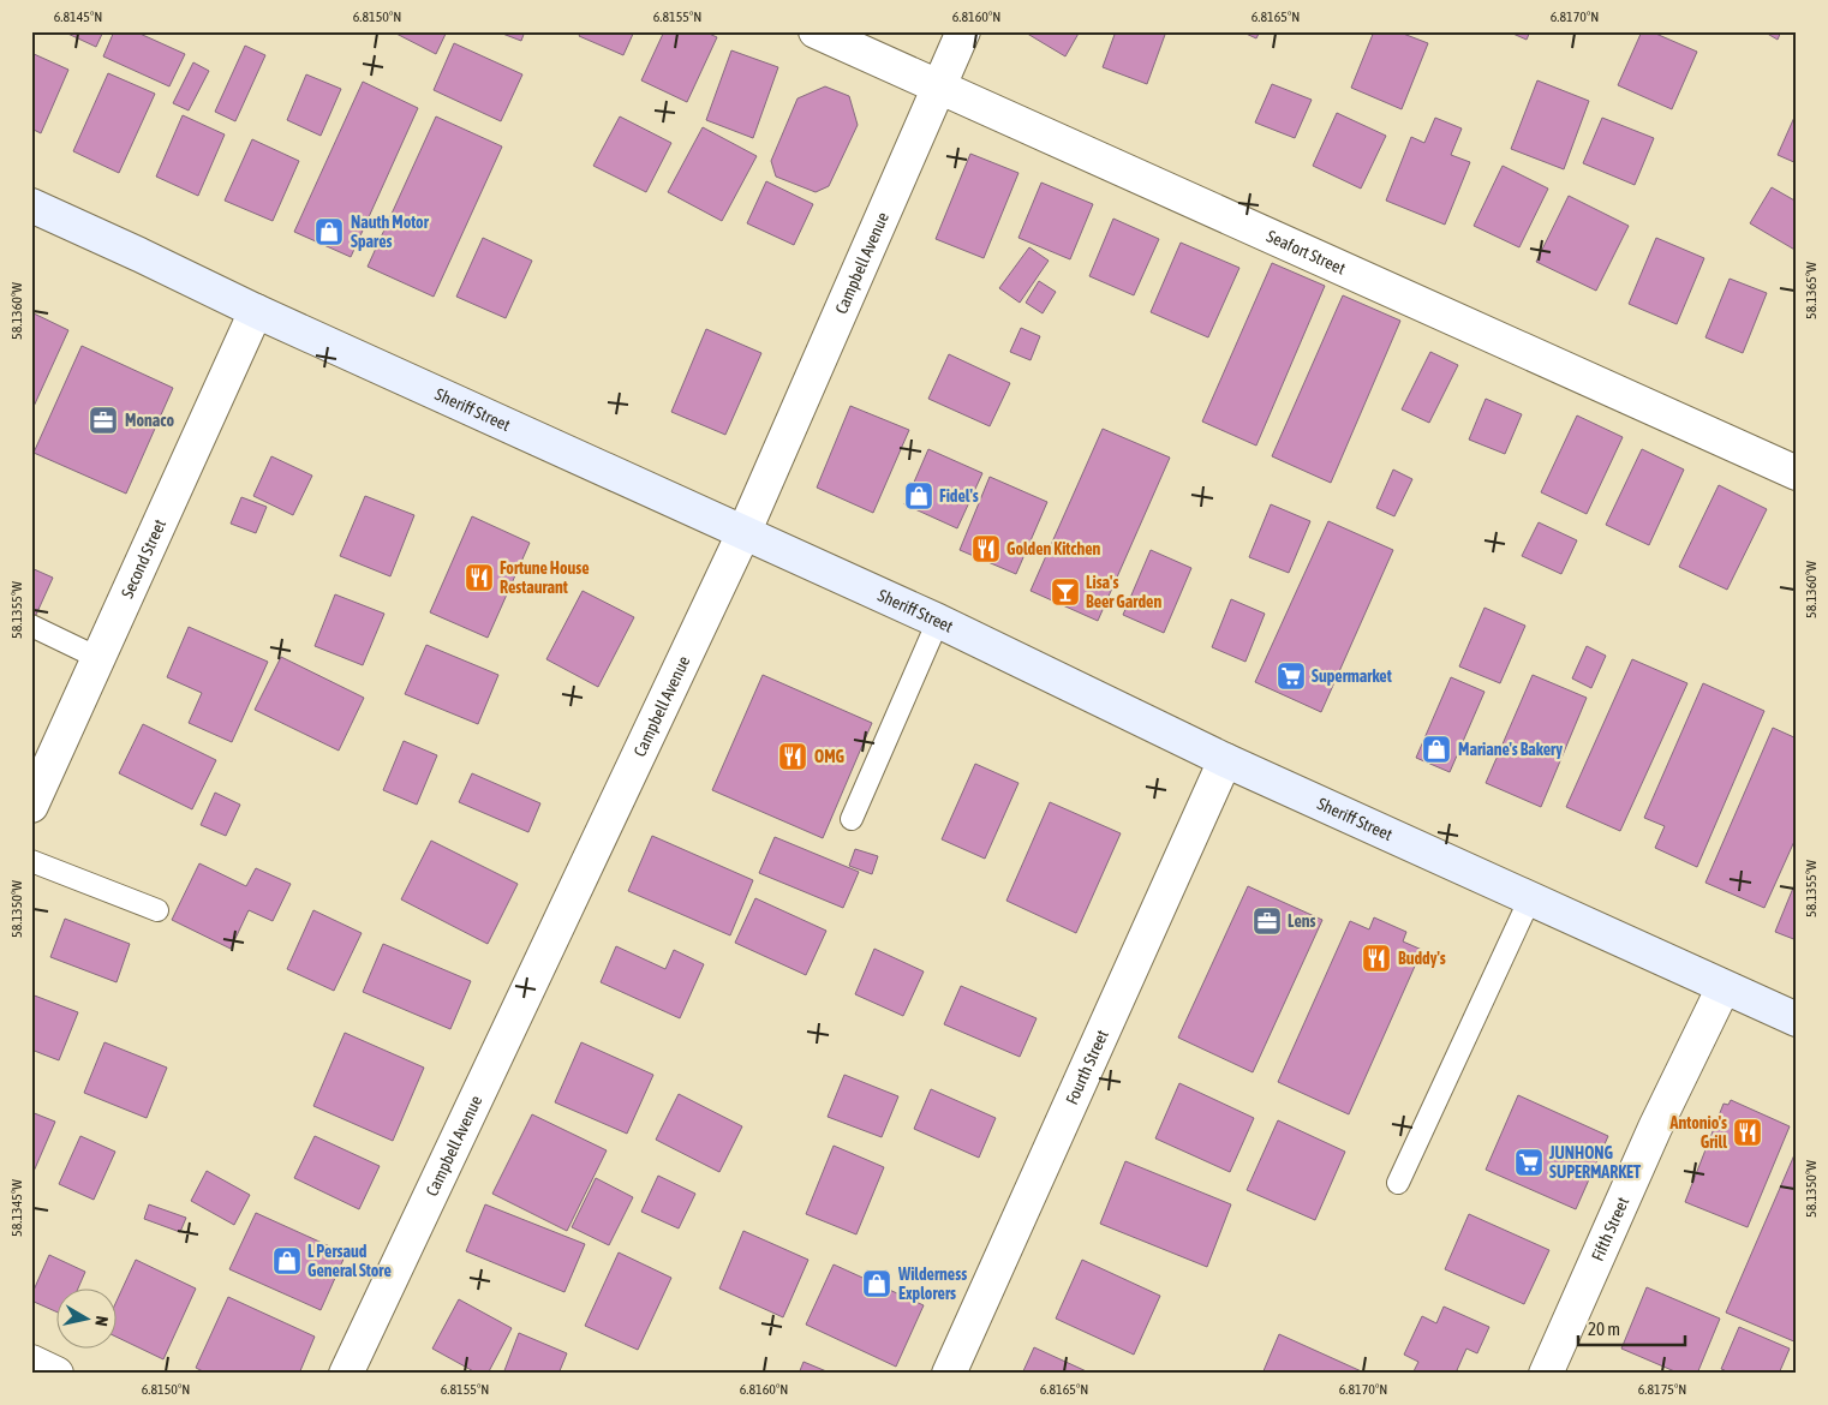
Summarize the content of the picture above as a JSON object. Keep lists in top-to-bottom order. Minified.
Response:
{"streets":{"main road":["Sheriff Street"],"street":["Seafort Street","Campbell Avenue","Second Street","Fourth Street","Fifth Street"]},"crossings":[["Seafort Street","Campbell Avenue"],["Campbell Avenue","Sheriff Street"],["Sheriff Street","Second Street"],["Sheriff Street","Fourth Street"],["Sheriff Street","Fifth Street"]],"places":{"shop":["Nauth Motor Spares","Fidel's","Mariane's Bakery","L Persaud General Store","Wilderness Explorers"],"office":["Monaco","Lens"],"restaurant":["Golden Kitchen","Fortune House Restaurant","OMG","Buddy's","Antonio's Grill"],"bar":["Lisa's Beer Garden"],"supermarket":["Supermarket","JUNHONG SUPERMARKET"]},"scale_bar":"20 m","north":"right","coordinates":["6.8145°N","6.8150°N","6.8155°N","6.8160°N","6.8165°N","6.8170°N","58.1365°W","58.1360°W","58.1355°W","58.1350°W","58.1345°W","6.8175°N"]}
